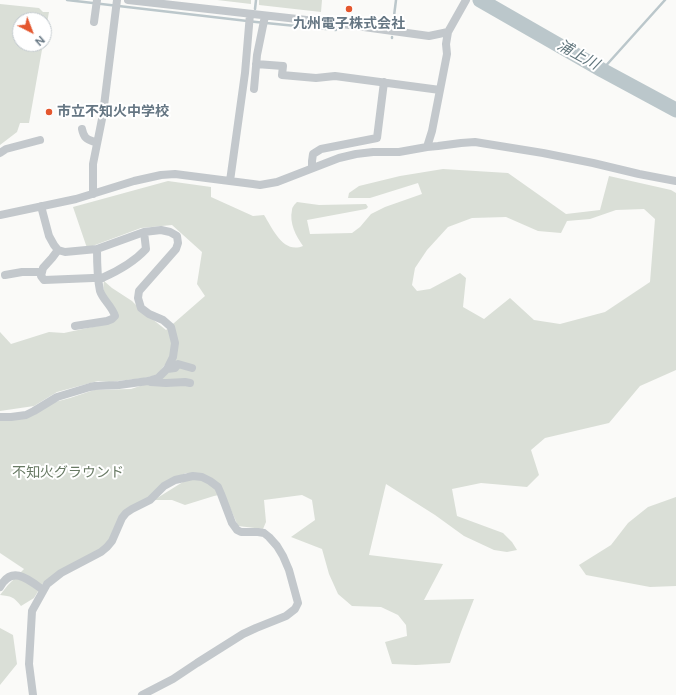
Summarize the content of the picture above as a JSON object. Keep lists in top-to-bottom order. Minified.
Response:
{"water":["浦上川"],"parks":["不知火グラウンド"],"places":["九州電子株式会社","市立不知火中学校"],"north":"bottom right"}
